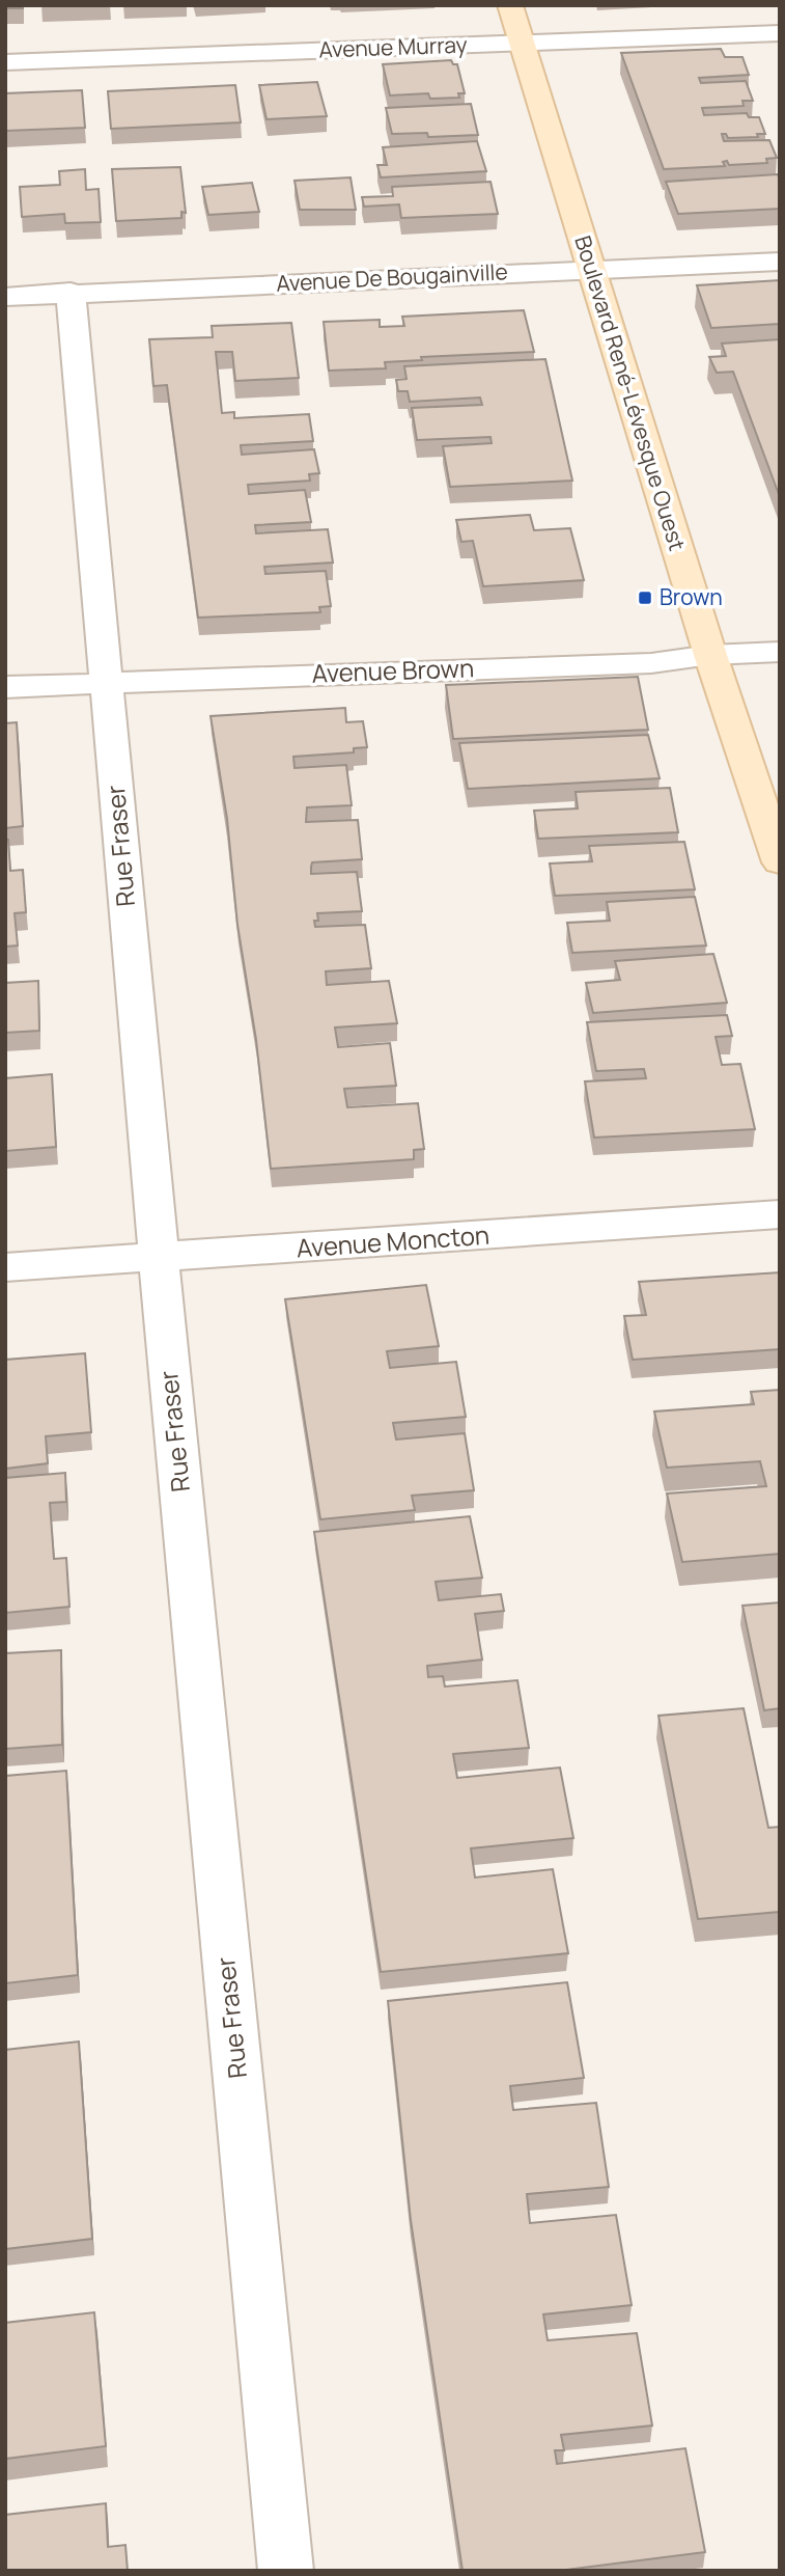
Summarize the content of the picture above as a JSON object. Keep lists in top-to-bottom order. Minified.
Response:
{"streets":{"main road":["Boulevard René-Lévesque Ouest"],"street":["Avenue Murray","Avenue De Bougainville","Avenue Brown","Rue Fraser","Avenue Moncton"]},"crossings":[["Avenue Murray","Boulevard René-Lévesque Ouest"],["Avenue De Bougainville","Boulevard René-Lévesque Ouest"],["Avenue De Bougainville","Rue Fraser"],["Boulevard René-Lévesque Ouest","Avenue Brown"],["Avenue Brown","Rue Fraser"],["Rue Fraser","Avenue Moncton"]],"places":{"transit":["Brown"]}}
